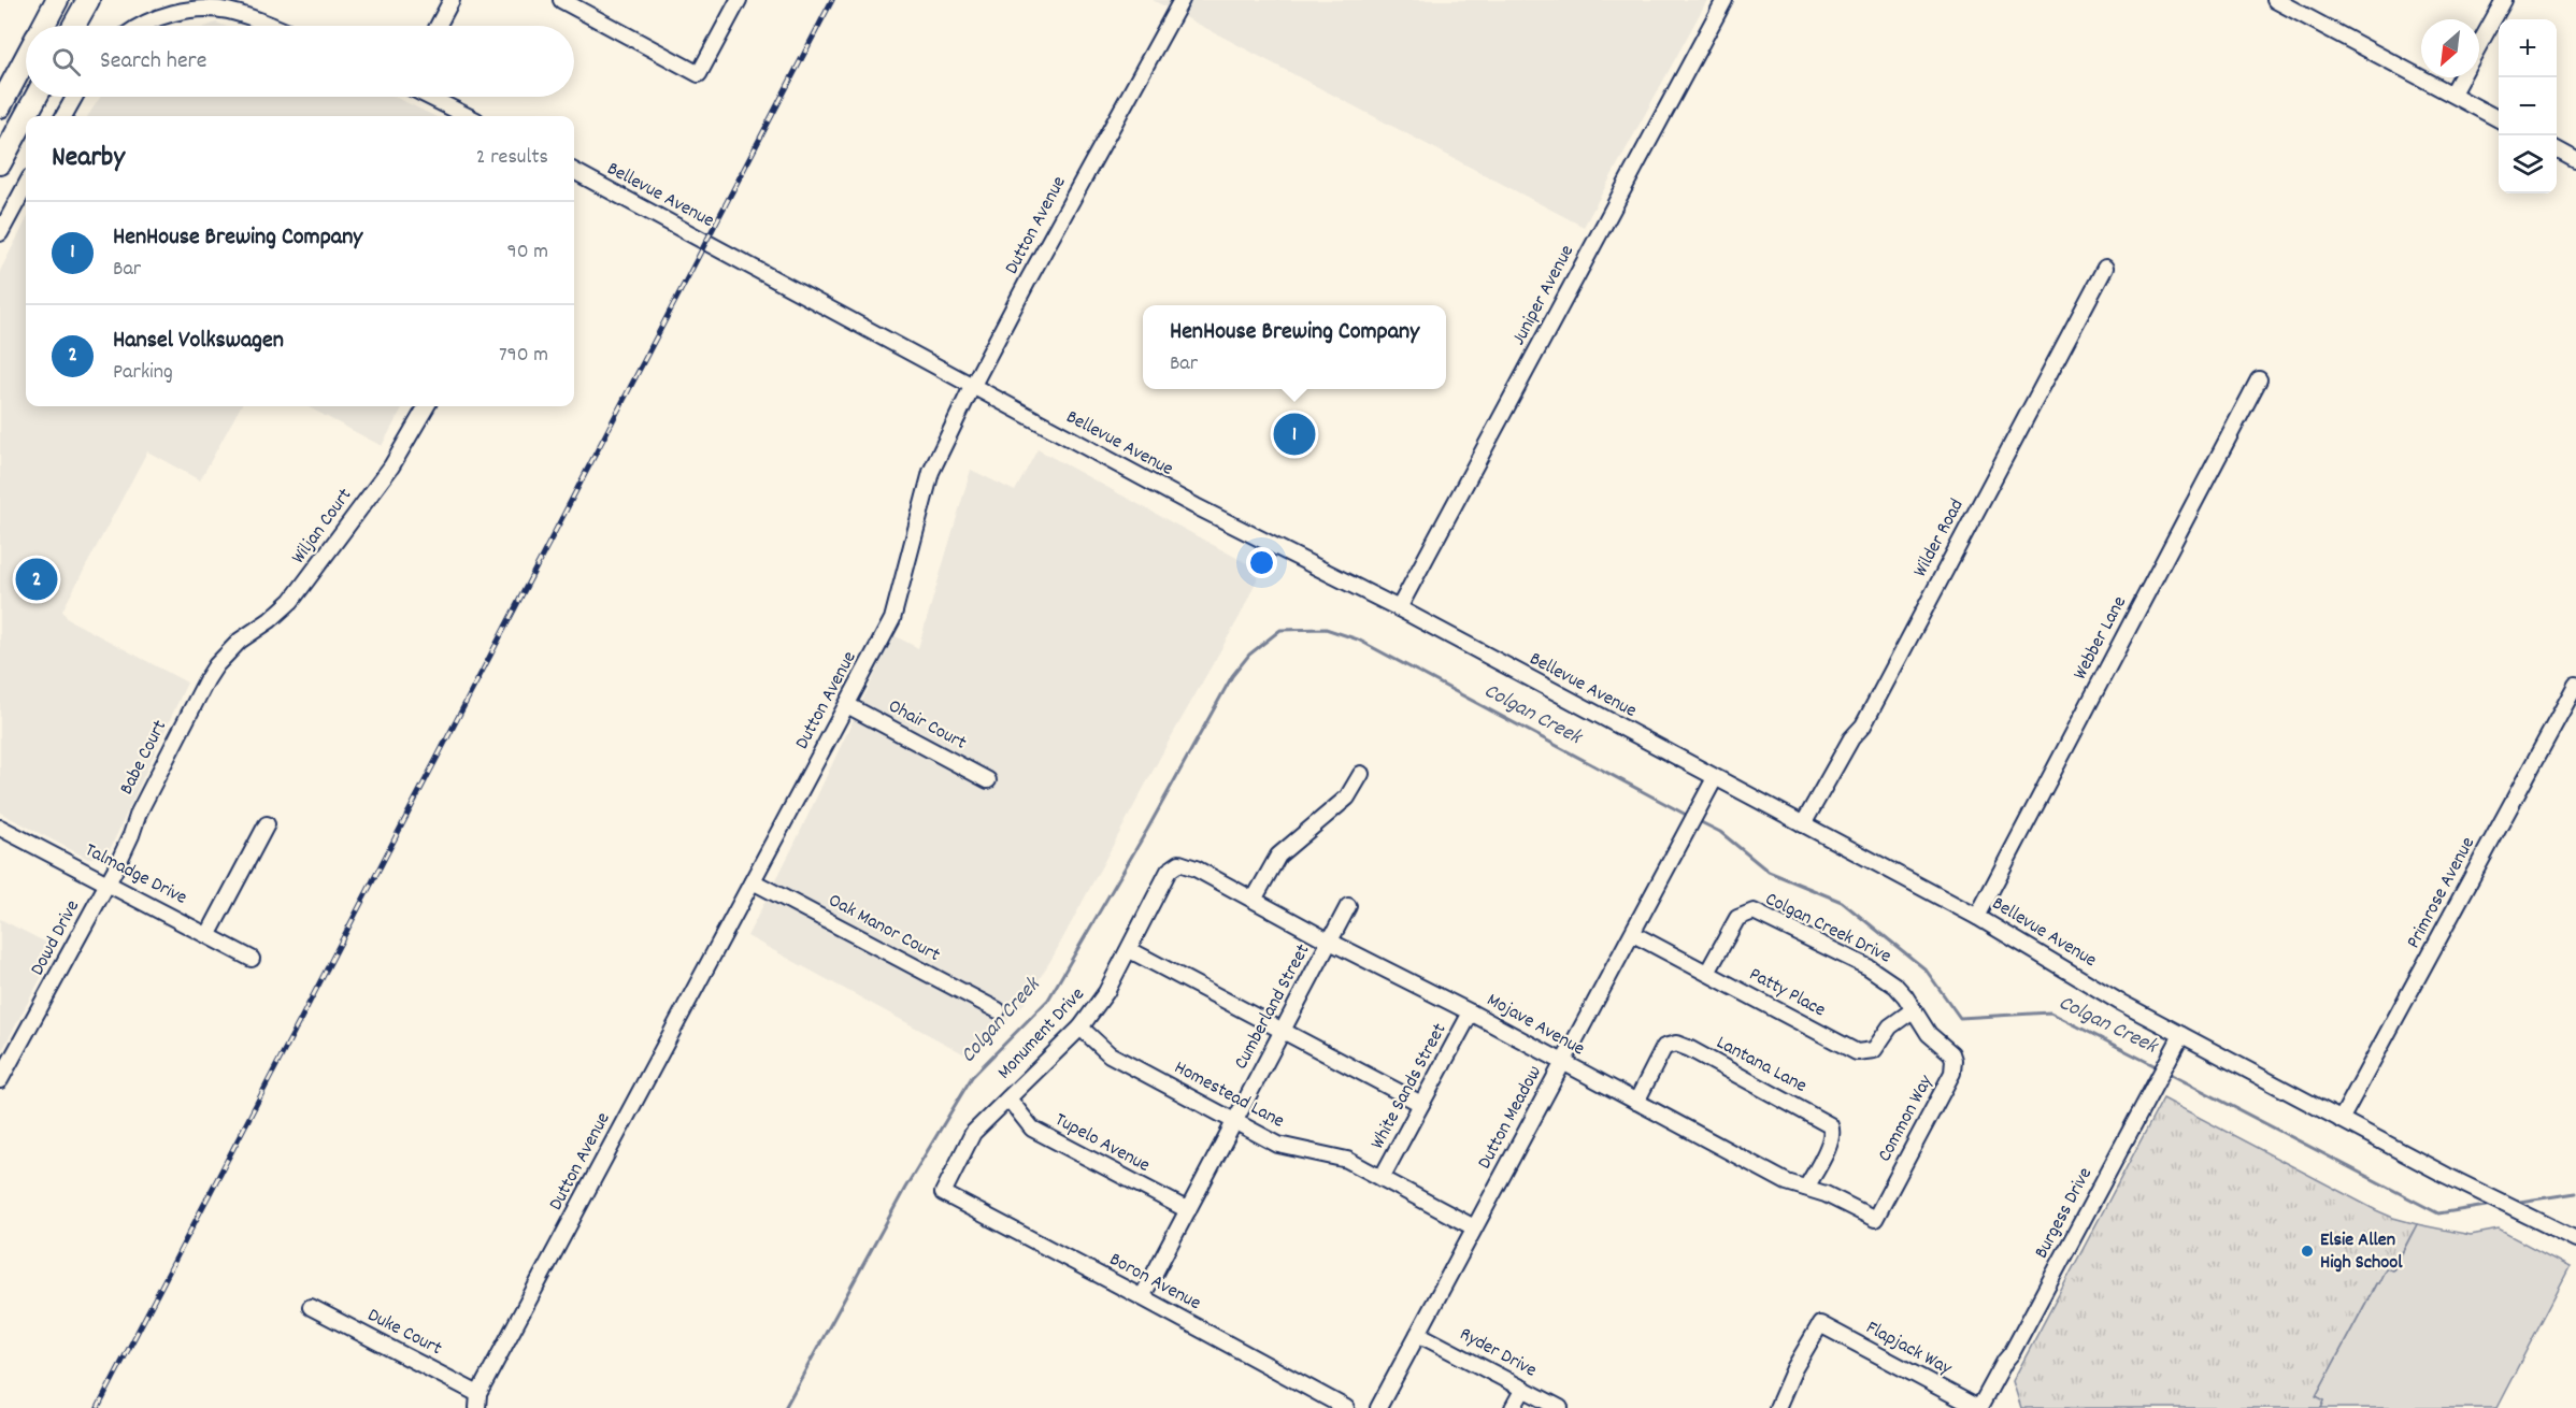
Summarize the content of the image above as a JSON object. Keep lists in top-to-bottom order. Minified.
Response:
{"streets":{"street":["Bellevue Avenue","Dutton Avenue","Juniper Avenue","Wiljan Court","Wilder Road","Webber Lane","Ohair Court","Babe Court","Talmadge Drive","Primrose Avenue","Oak Manor Court","Colgan Creek Drive","Dowd Drive","Patty Place","Cumberland Street","Mojave Avenue","Monument Drive","Lantana Lane","White Sands Street","Homestead Lane","Dutton Meadow","Common Way","Tupelo Avenue","Burgess Drive","Boron Avenue","Duke Court","Flapjack Way","Ryder Drive"]},"crossings":[["Bellevue Avenue","Dutton Avenue"],["Bellevue Avenue","Juniper Avenue"],["Bellevue Avenue","Wilder Road"],["Bellevue Avenue","Webber Lane"],["Bellevue Avenue","Primrose Avenue"],["Bellevue Avenue","Dutton Meadow"],["Bellevue Avenue","Burgess Drive"],["Dutton Avenue","Ohair Court"],["Dutton Avenue","Oak Manor Court"],["Dutton Avenue","Duke Court"],["Wiljan Court","Babe Court"],["Babe Court","Talmadge Drive"],["Babe Court","Dowd Drive"],["Talmadge Drive","Dowd Drive"],["Colgan Creek Drive","Patty Place"],["Colgan Creek Drive","Common Way"],["Patty Place","Dutton Meadow"],["Patty Place","Common Way"],["Cumberland Street","Mojave Avenue"],["Cumberland Street","Homestead Lane"],["Cumberland Street","Tupelo Avenue"],["Cumberland Street","Boron Avenue"],["Mojave Avenue","Monument Drive"],["Mojave Avenue","Lantana Lane"],["Mojave Avenue","White Sands Street"],["Mojave Avenue","Dutton Meadow"],["Mojave Avenue","Common Way"],["Monument Drive","Homestead Lane"],["Monument Drive","Tupelo Avenue"],["Monument Drive","Boron Avenue"],["White Sands Street","Homestead Lane"],["Homestead Lane","Dutton Meadow"],["Dutton Meadow","Ryder Drive"],["Burgess Drive","Flapjack Way"]],"water":["Colgan Creek"],"places":["Elsie Allen High School"],"north":"bottom left","page":{"map_buttons":["+","−"],"search":"Search here","heading":["Nearby","2 results"],"list":[{"mark":"1","name":"HenHouse Brewing Company","note":"Bar","value":"90 m"},{"mark":"2","name":"Hansel Volkswagen","note":"Parking","value":"790 m"}],"popup":["HenHouse Brewing Company","Bar"],"pins":["1","2"]}}
